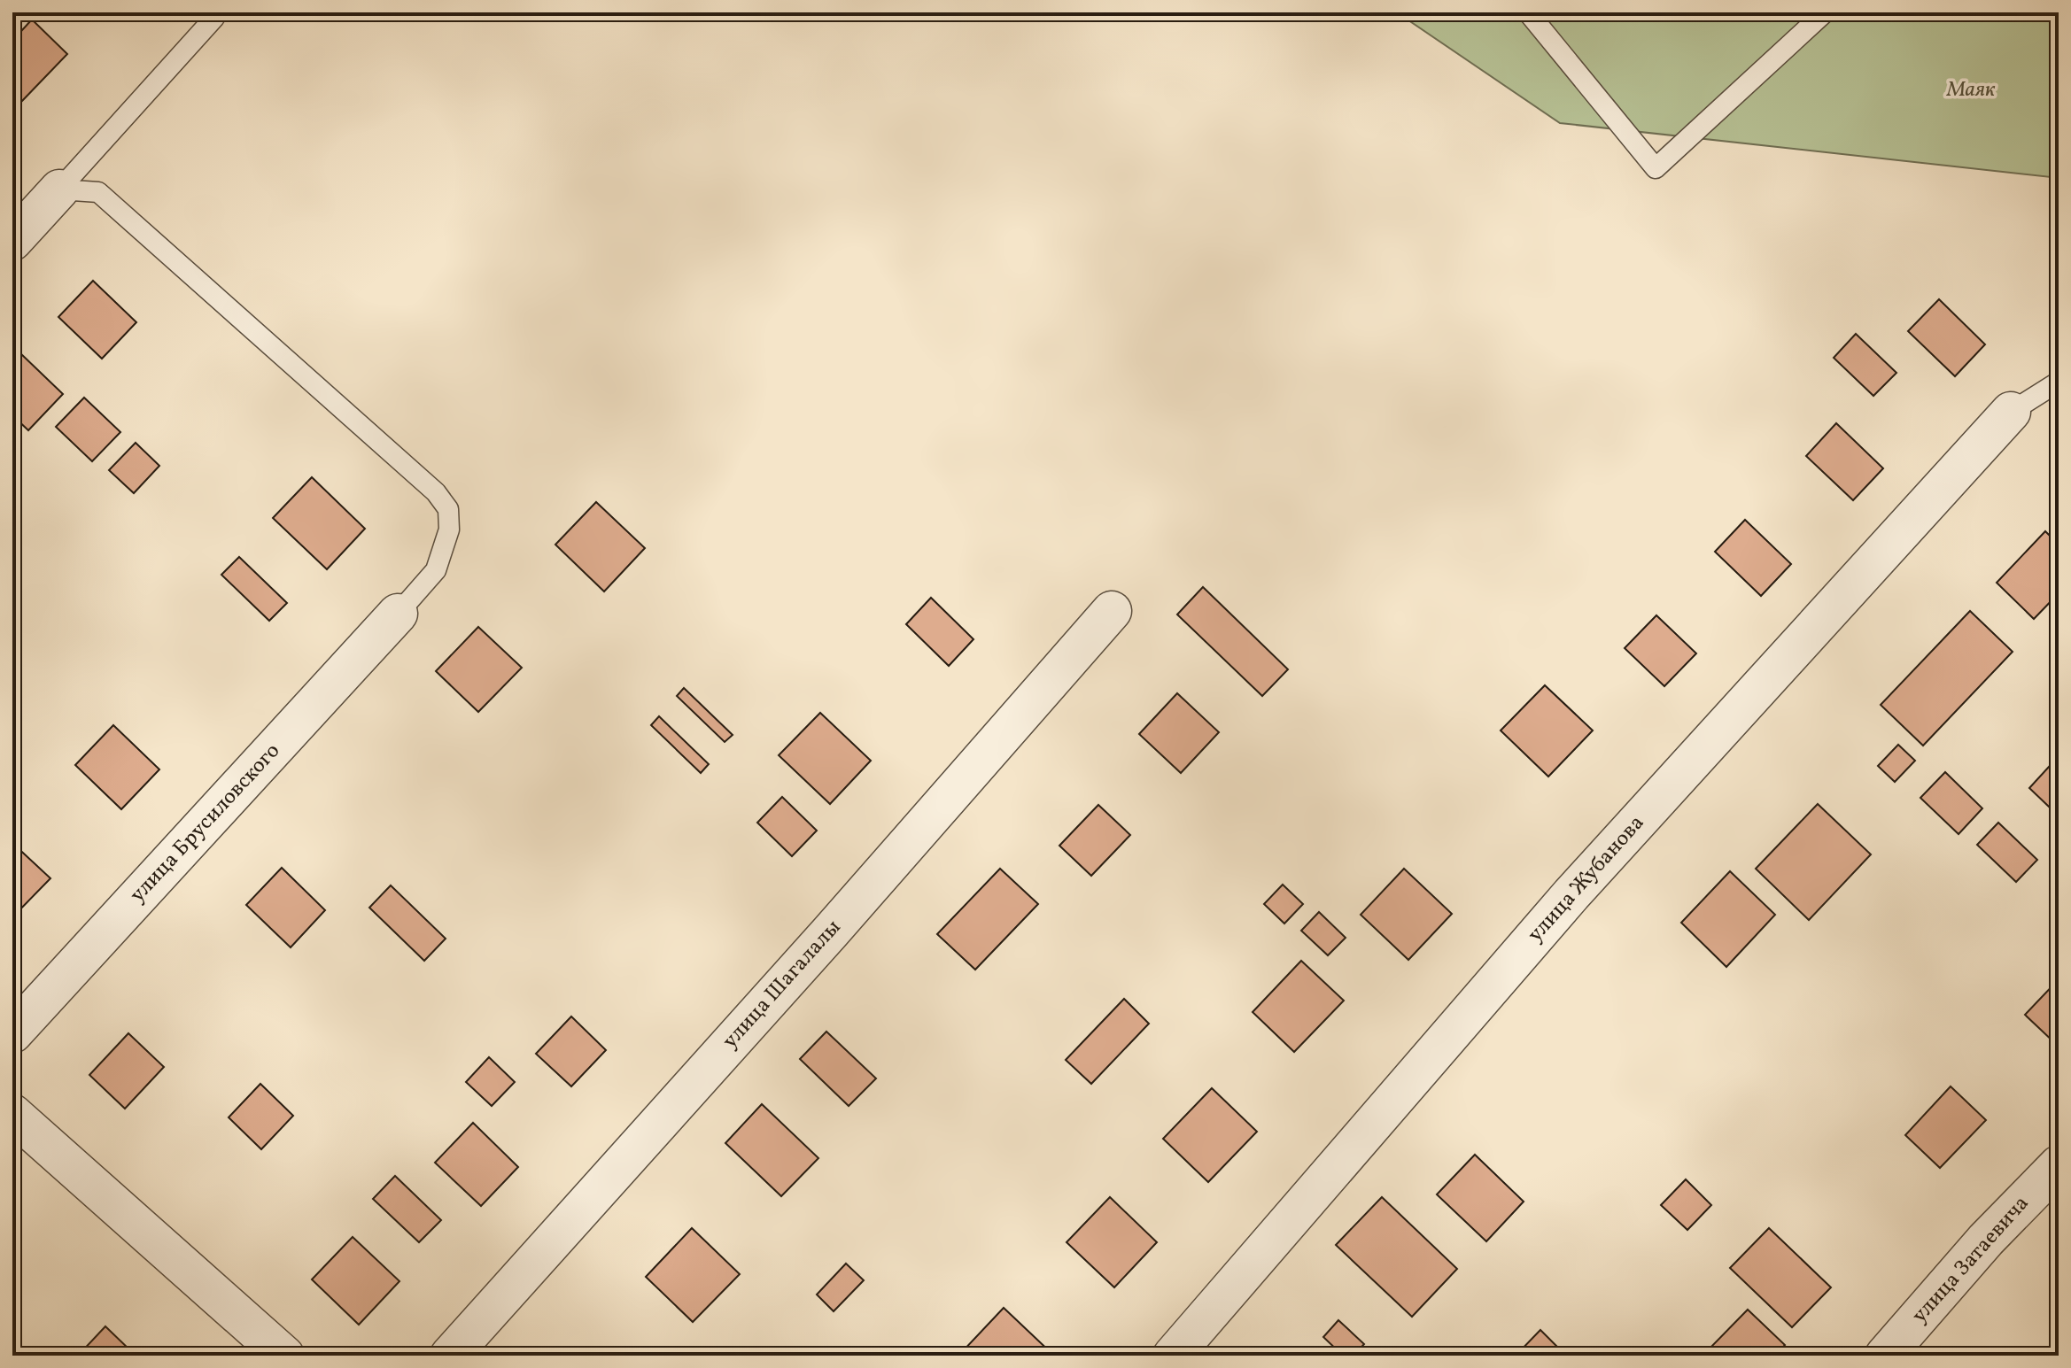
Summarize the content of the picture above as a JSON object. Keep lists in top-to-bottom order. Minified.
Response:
{"streets":{"street":["улица Брусиловского","улица Жубанова","улица Шагалалы","улица Затаевича"]},"parks":["Маяк"]}
